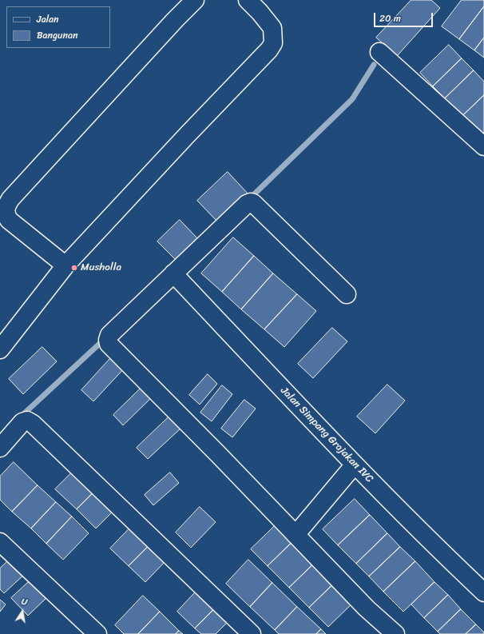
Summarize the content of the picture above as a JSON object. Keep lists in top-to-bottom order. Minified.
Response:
{"streets":{"street":["Jalan Simpang Grajakan IVC"]},"places":["Musholla"],"legend":["Jalan","Bangunan"],"scale_bar":"20 m","north":"top"}
